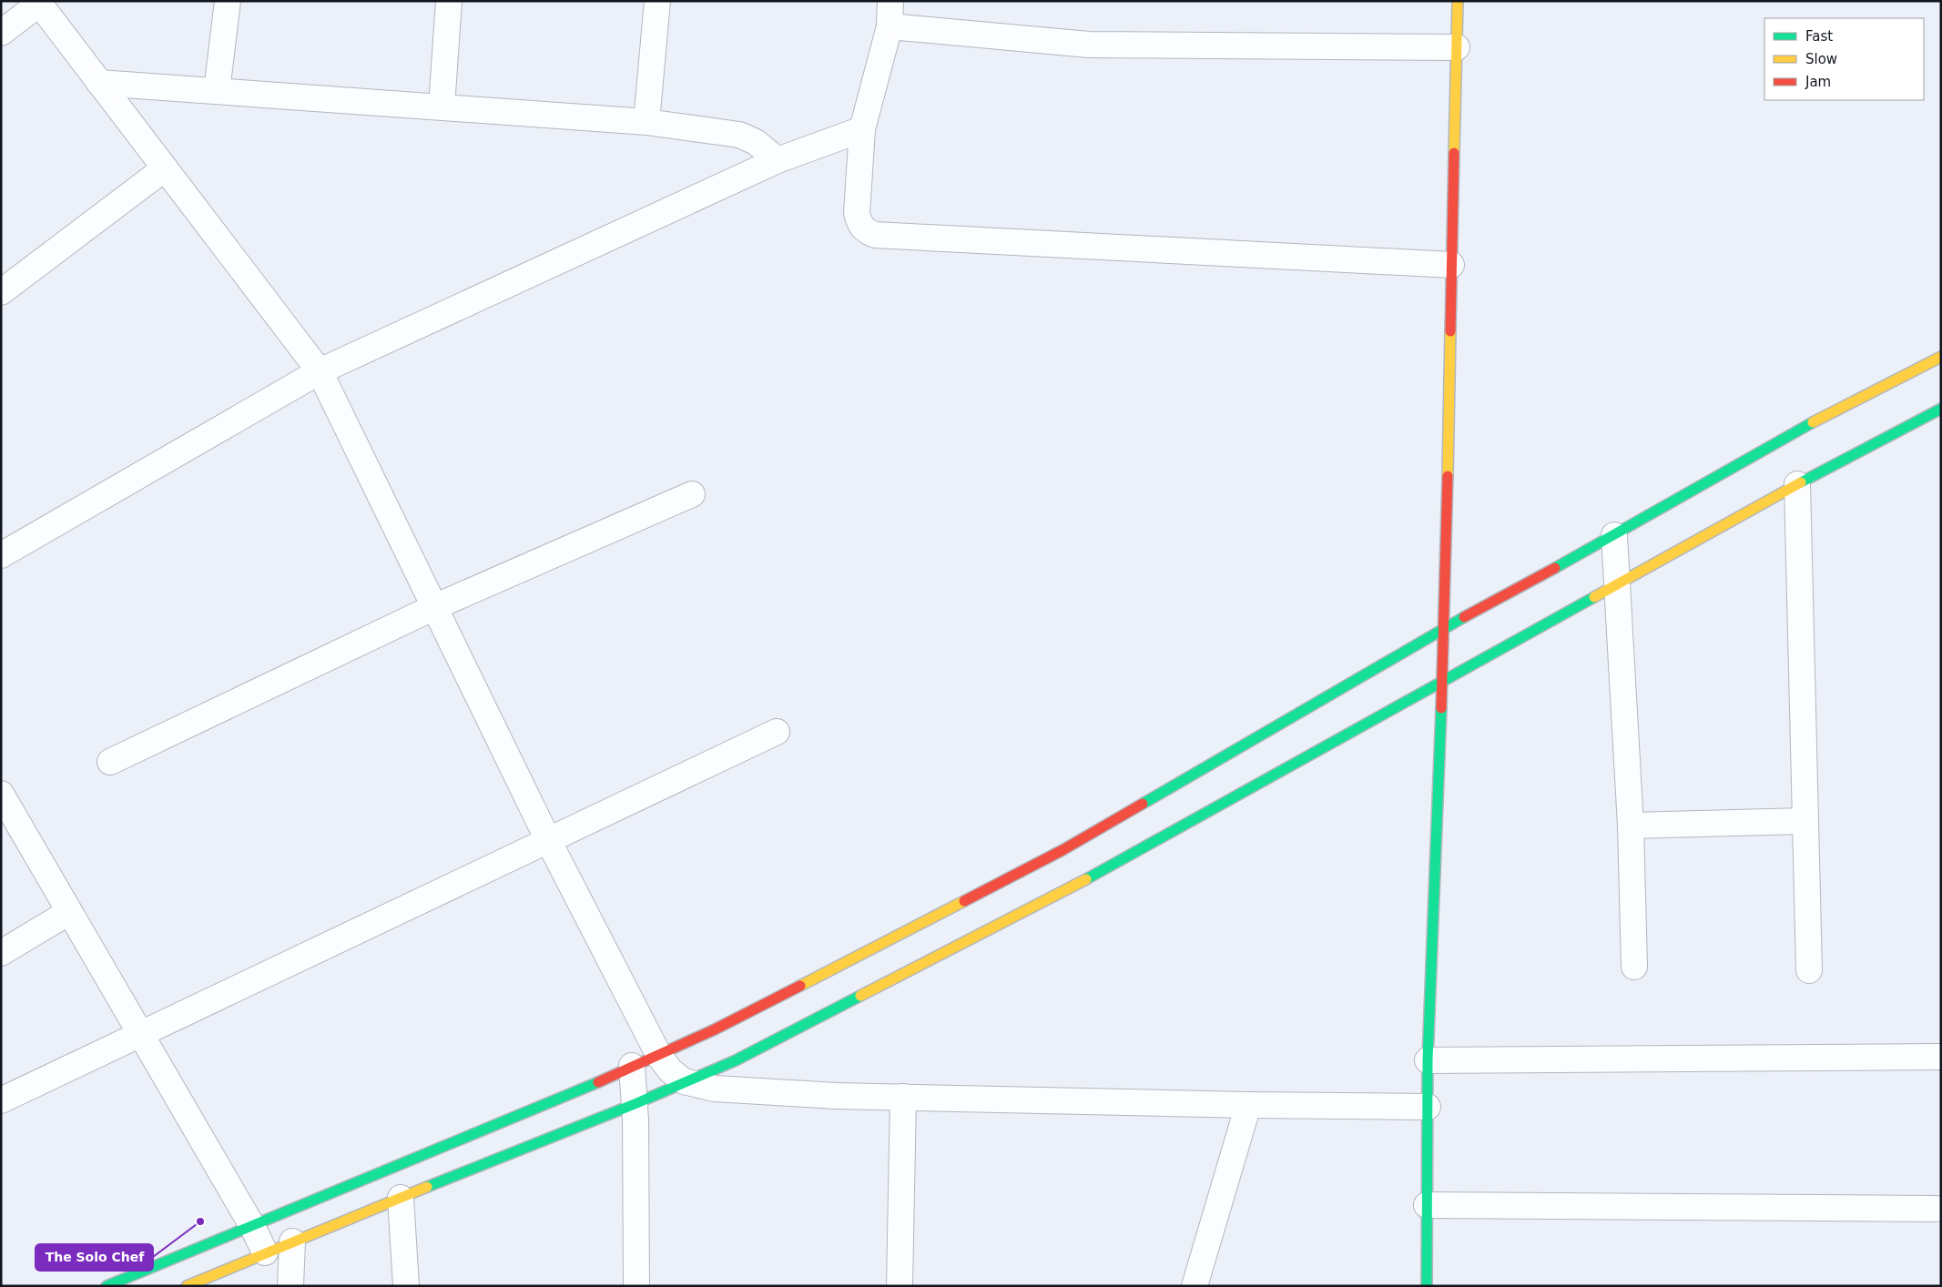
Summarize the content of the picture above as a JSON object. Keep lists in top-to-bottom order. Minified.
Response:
{"places":["The Solo Chef"],"legend":["Fast","Slow","Jam"]}
